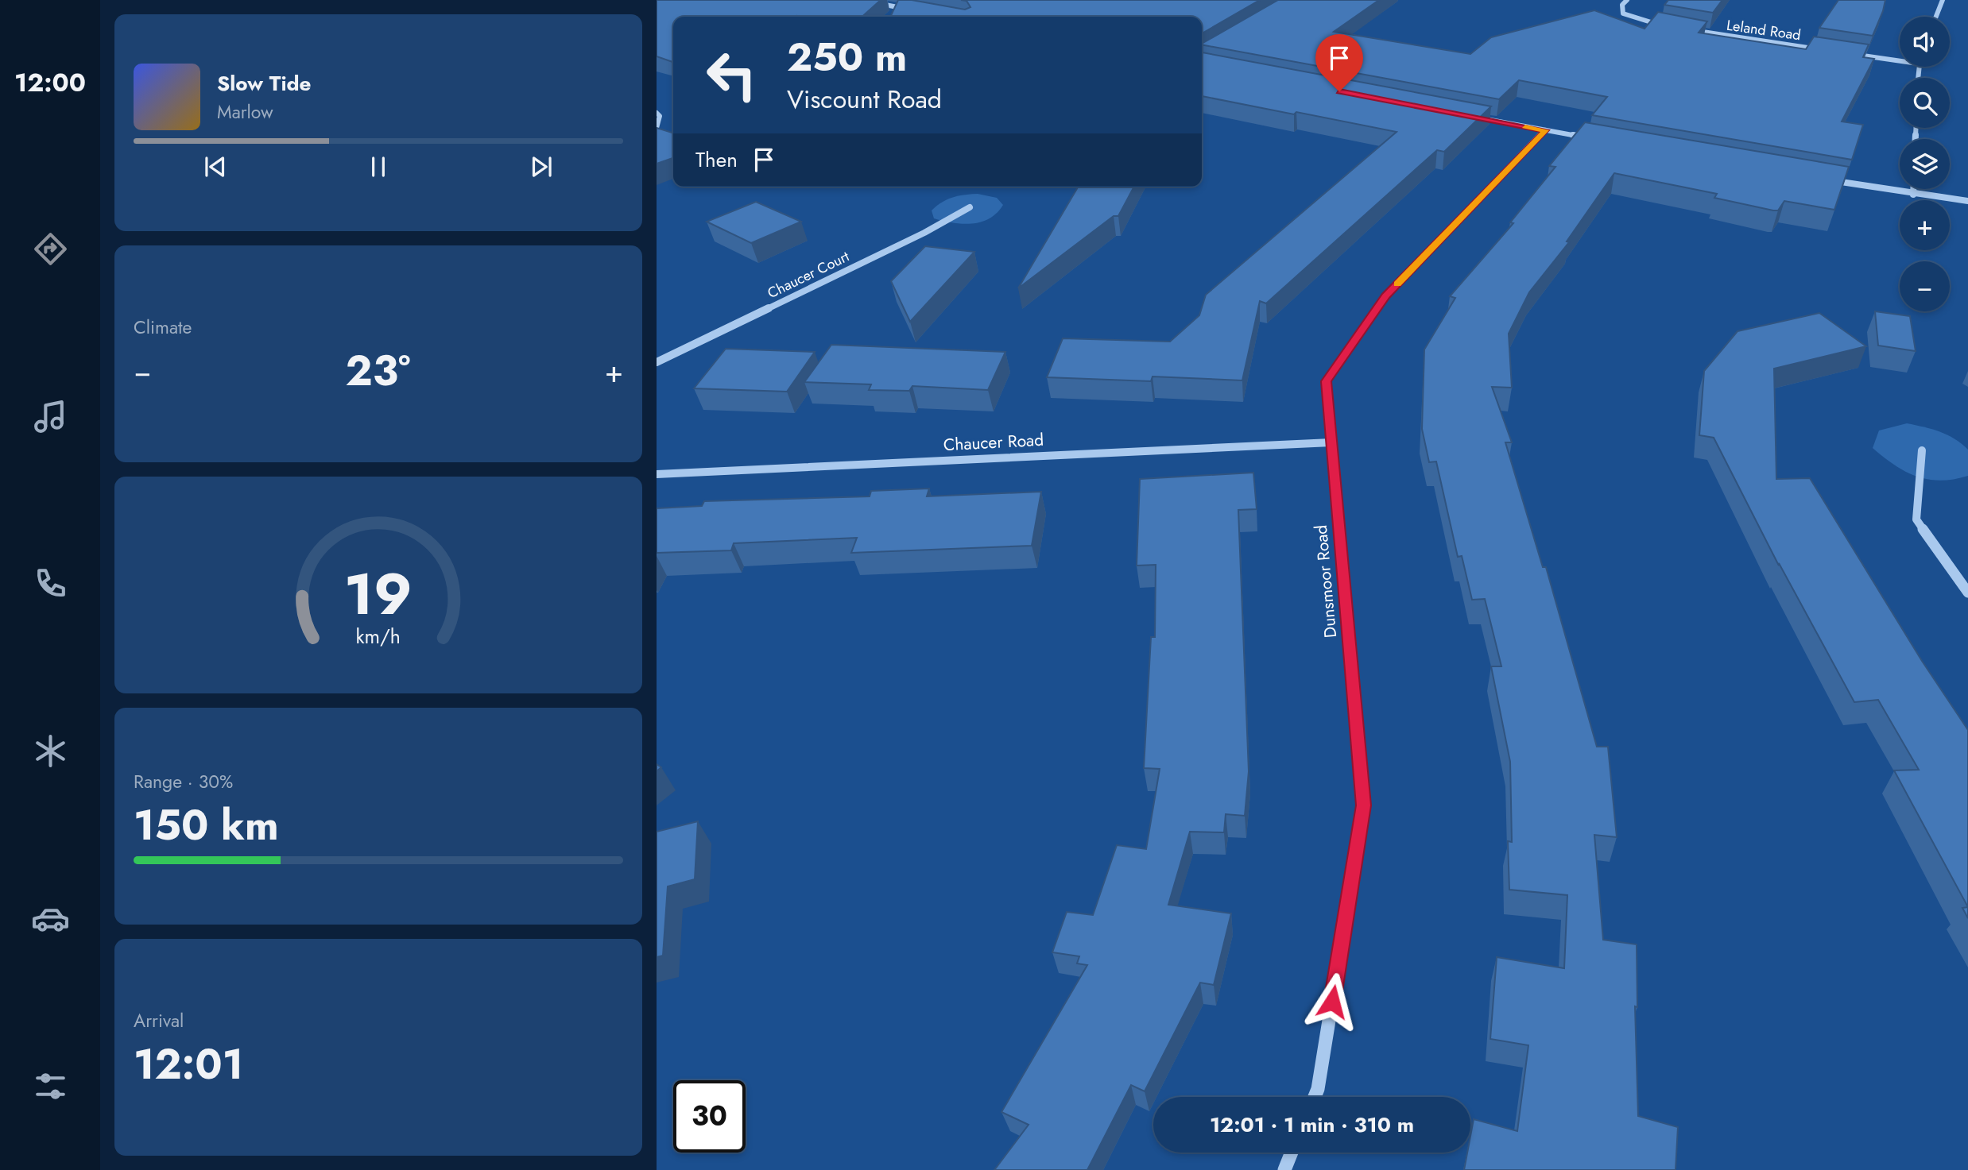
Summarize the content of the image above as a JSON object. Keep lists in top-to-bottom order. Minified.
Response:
{"streets":{"street":["Leland Road","Chaucer Court","Chaucer Road","Dunsmoor Road"]},"crossings":[["Chaucer Road","Dunsmoor Road"]],"page":{"tabs":"12:00","map_buttons":["+","−"],"turn":["250 m","Viscount Road"],"song":["Slow Tide","Marlow"],"then":"Then","tile":["Climate",["Range · 30%","150 km"],["Arrival","12:01"]],"heat":["−","23°","+"],"limit":"30","trip":"12:01 · 1 min · 310 m","gauge":["19","km/h"]}}
